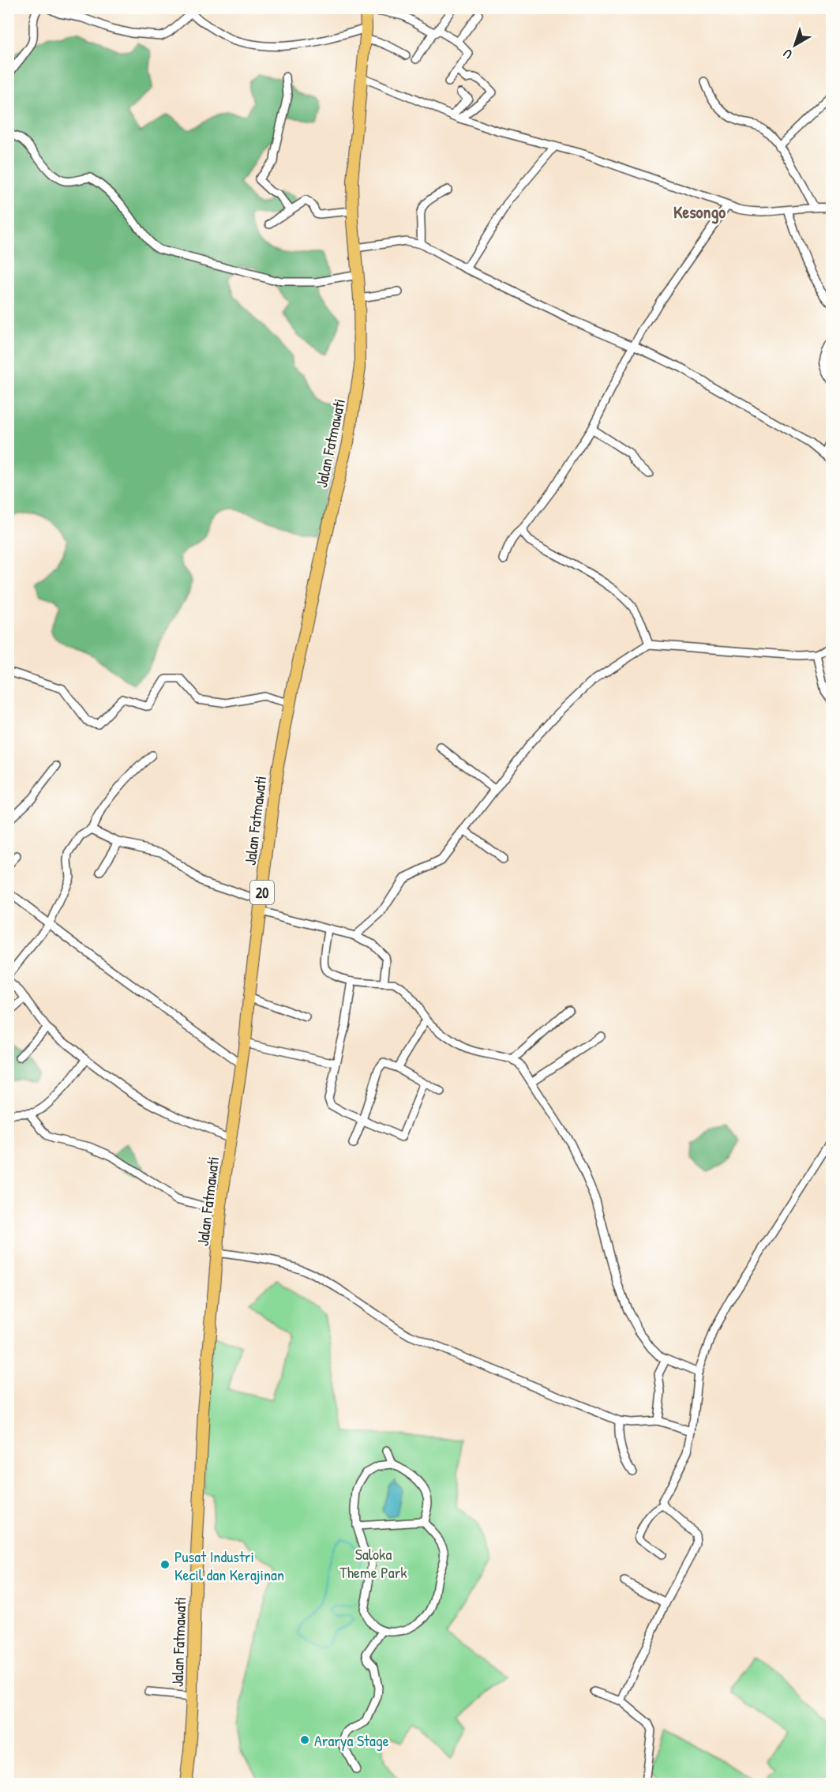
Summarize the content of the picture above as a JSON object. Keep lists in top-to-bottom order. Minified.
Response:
{"streets":{"highway":["Jalan Fatmawati","20"]},"districts":["Kesongo"],"parks":["Saloka Theme Park"],"places":["Pusat Industri Kecil dan Kerajinan","Ararya Stage"],"north":"bottom left"}
